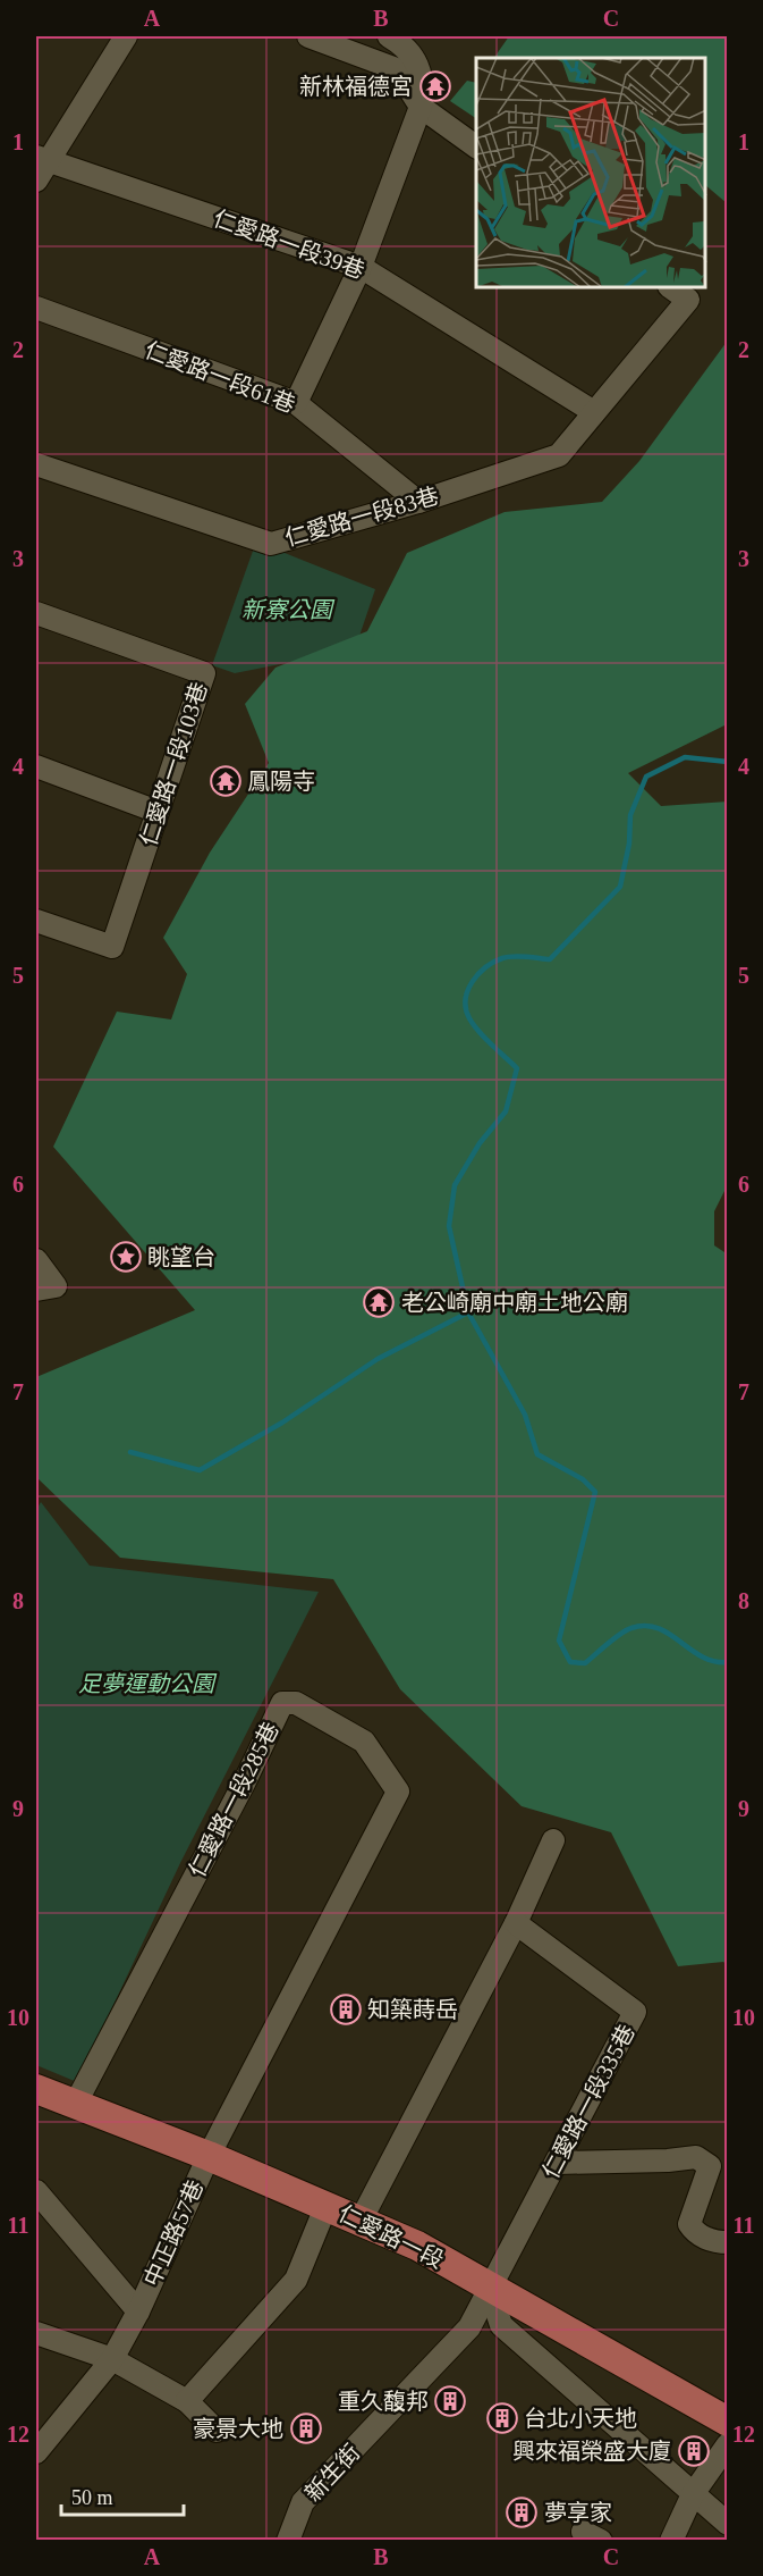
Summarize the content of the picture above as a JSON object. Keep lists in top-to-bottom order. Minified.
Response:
{"streets":{"main road":["仁愛路一段"],"street":["仁愛路一段39巷","仁愛路一段61巷","仁愛路一段83巷","仁愛路一段103巷","仁愛路一段285巷","仁愛路一段335巷","中正路57巷","新生街"]},"crossings":[["仁愛路一段39巷","仁愛路一段83巷"],["仁愛路一段61巷","仁愛路一段83巷"],["仁愛路一段285巷","中正路57巷"],["仁愛路一段285巷","仁愛路一段"],["仁愛路一段335巷","仁愛路一段"],["仁愛路一段335巷","新生街"],["中正路57巷","仁愛路一段"],["仁愛路一段","新生街"]],"parks":["新寮公園","足夢運動公園"],"places":{"temple":["新林福德宮","鳳陽寺","老公崎廟中廟土地公廟"],"place":["眺望台"],"building":["知築蒔岳","重久馥邦","台北小天地","豪景大地","興來福榮盛大廈","夢享家"]},"scale_bar":"50 m","grid":{"columns":["A","B","C"],"rows":["1","2","3","4","5","6","7","8","9","10","11","12"]}}
